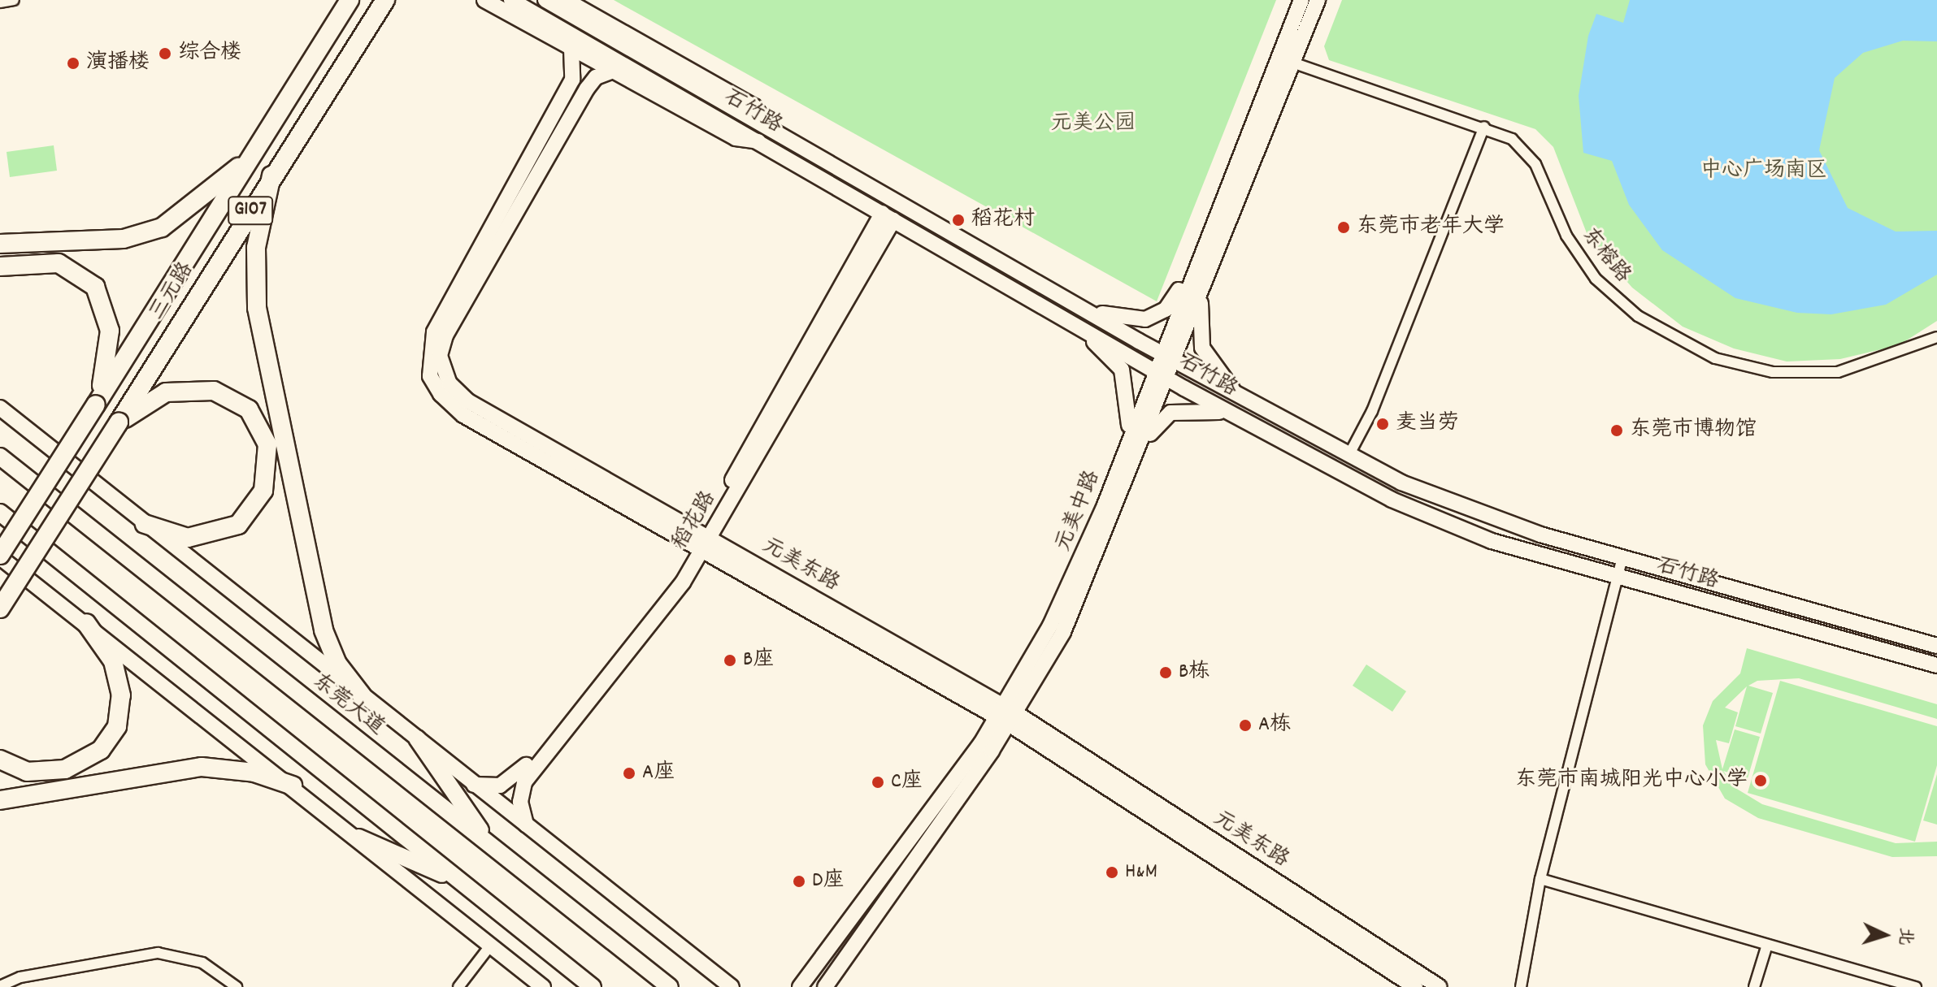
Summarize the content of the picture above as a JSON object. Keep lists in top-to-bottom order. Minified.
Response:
{"streets":{"highway":["G107","三元路"],"main road":["东莞大道"],"street":["石竹路","东榕路","元美中路","稻花路","元美东路"]},"crossings":[["石竹路","元美中路"],["石竹路","稻花路"],["东榕路","元美中路"],["元美中路","元美东路"],["稻花路","元美东路"]],"parks":["元美公园","中心广场南区"],"places":["综合楼","演播楼","稻花村","东莞市老年大学","麦当劳","东莞市博物馆","B座","B栋","A栋","A座","东莞市南城阳光中心小学","C座","H&M","D座"],"north":"right"}
